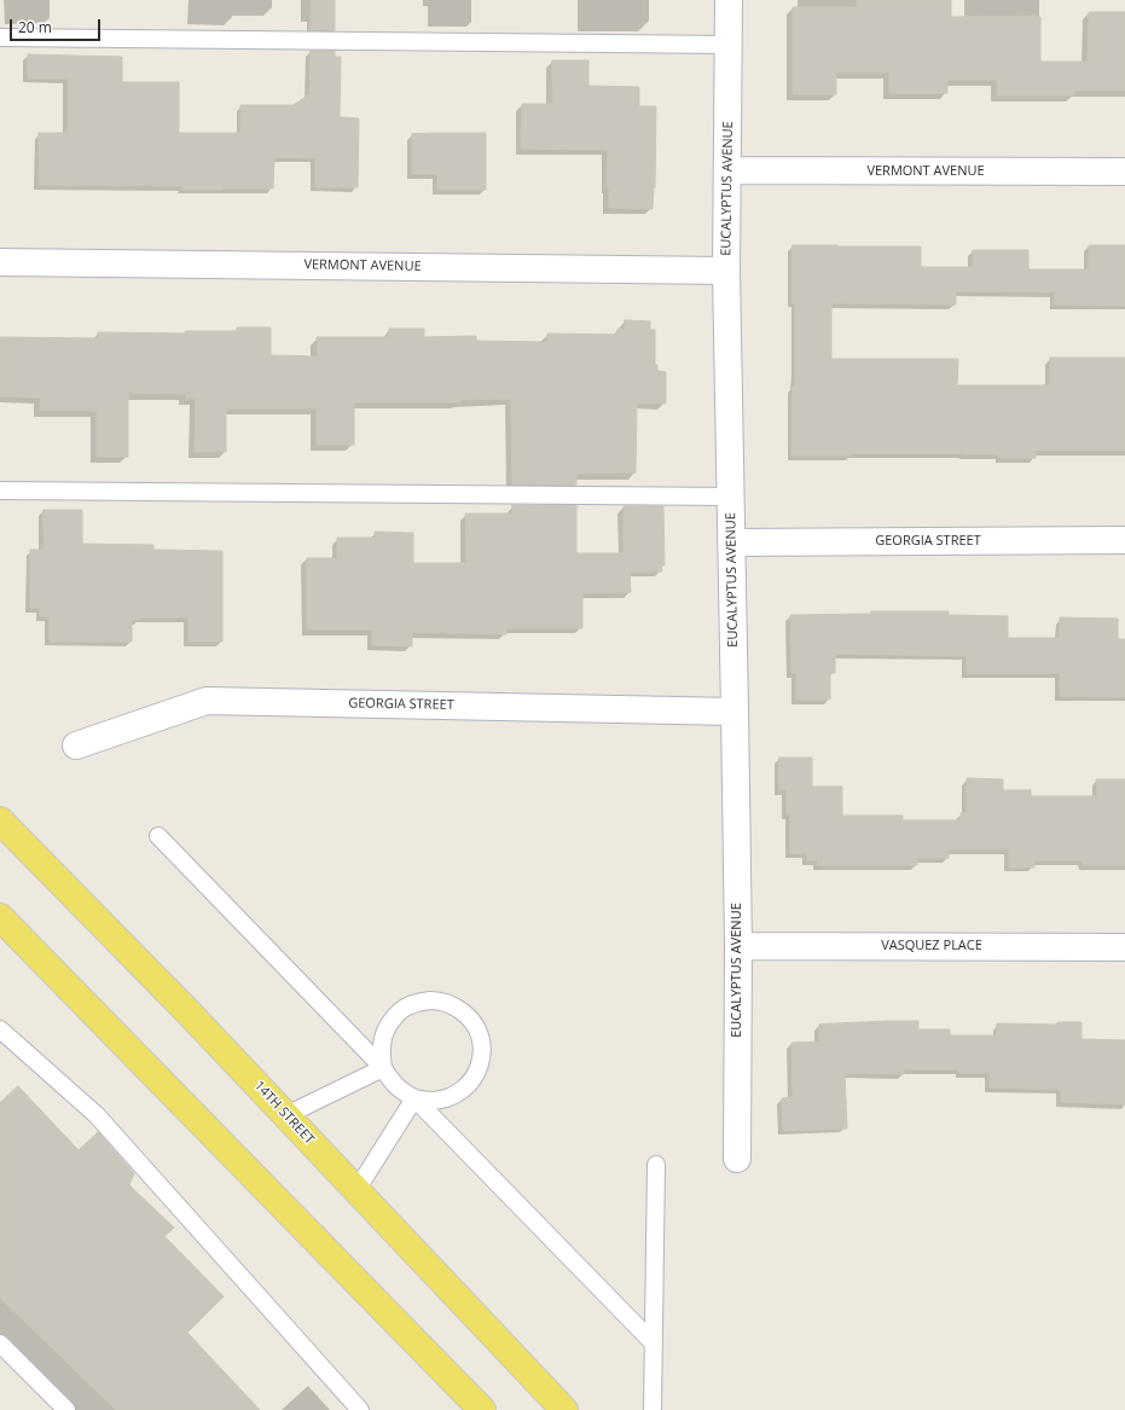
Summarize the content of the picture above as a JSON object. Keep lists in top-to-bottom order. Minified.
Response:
{"streets":{"main road":["14TH STREET"],"street":["VERMONT AVENUE","EUCALYPTUS AVENUE","GEORGIA STREET","VASQUEZ PLACE"]},"crossings":[["VERMONT AVENUE","EUCALYPTUS AVENUE"],["EUCALYPTUS AVENUE","GEORGIA STREET"],["EUCALYPTUS AVENUE","VASQUEZ PLACE"]],"scale_bar":"20 m"}
